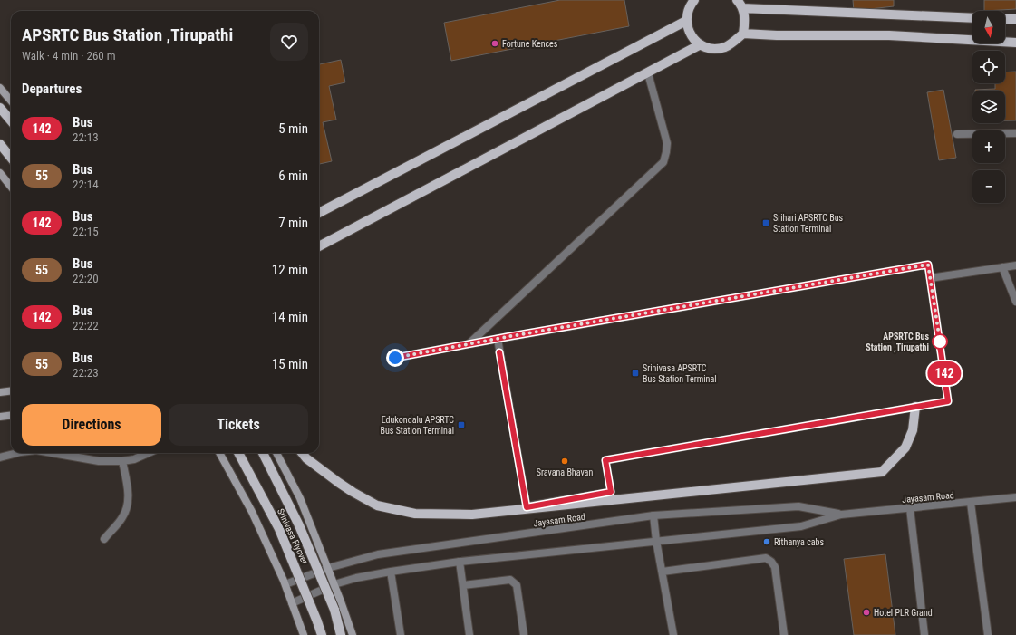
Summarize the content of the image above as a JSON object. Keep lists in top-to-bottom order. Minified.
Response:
{"streets":{"main road":["Srinivasa Flyover"],"street":["Jayasam Road"]},"places":{"other":["Fortune Kences","APSRTC Bus Station ,Tirupathi","Sravana Bhavan","Rithanya cabs","Hotel PLR Grand"],"transit":["Srihari APSRTC Bus Station Terminal","Srinivasa APSRTC Bus Station Terminal","Edukondalu APSRTC Bus Station Terminal"]},"lines":["bus line 142"],"north":"bottom","page":{"on_map":"142","map_buttons":["+","−"],"heading":[["APSRTC Bus Station ,Tirupathi","Walk · 4 min · 260 m"],"Departures"],"list":[{"mark":"142","name":"Bus","note":"22:13","value":"5 min"},{"mark":"55","name":"Bus","note":"22:14","value":"6 min"},{"mark":"142","name":"Bus","note":"22:15","value":"7 min"},{"mark":"55","name":"Bus","note":"22:20","value":"12 min"},{"mark":"142","name":"Bus","note":"22:22","value":"14 min"},{"mark":"55","name":"Bus","note":"22:23","value":"15 min"}],"buttons":["Directions","Tickets"]}}
